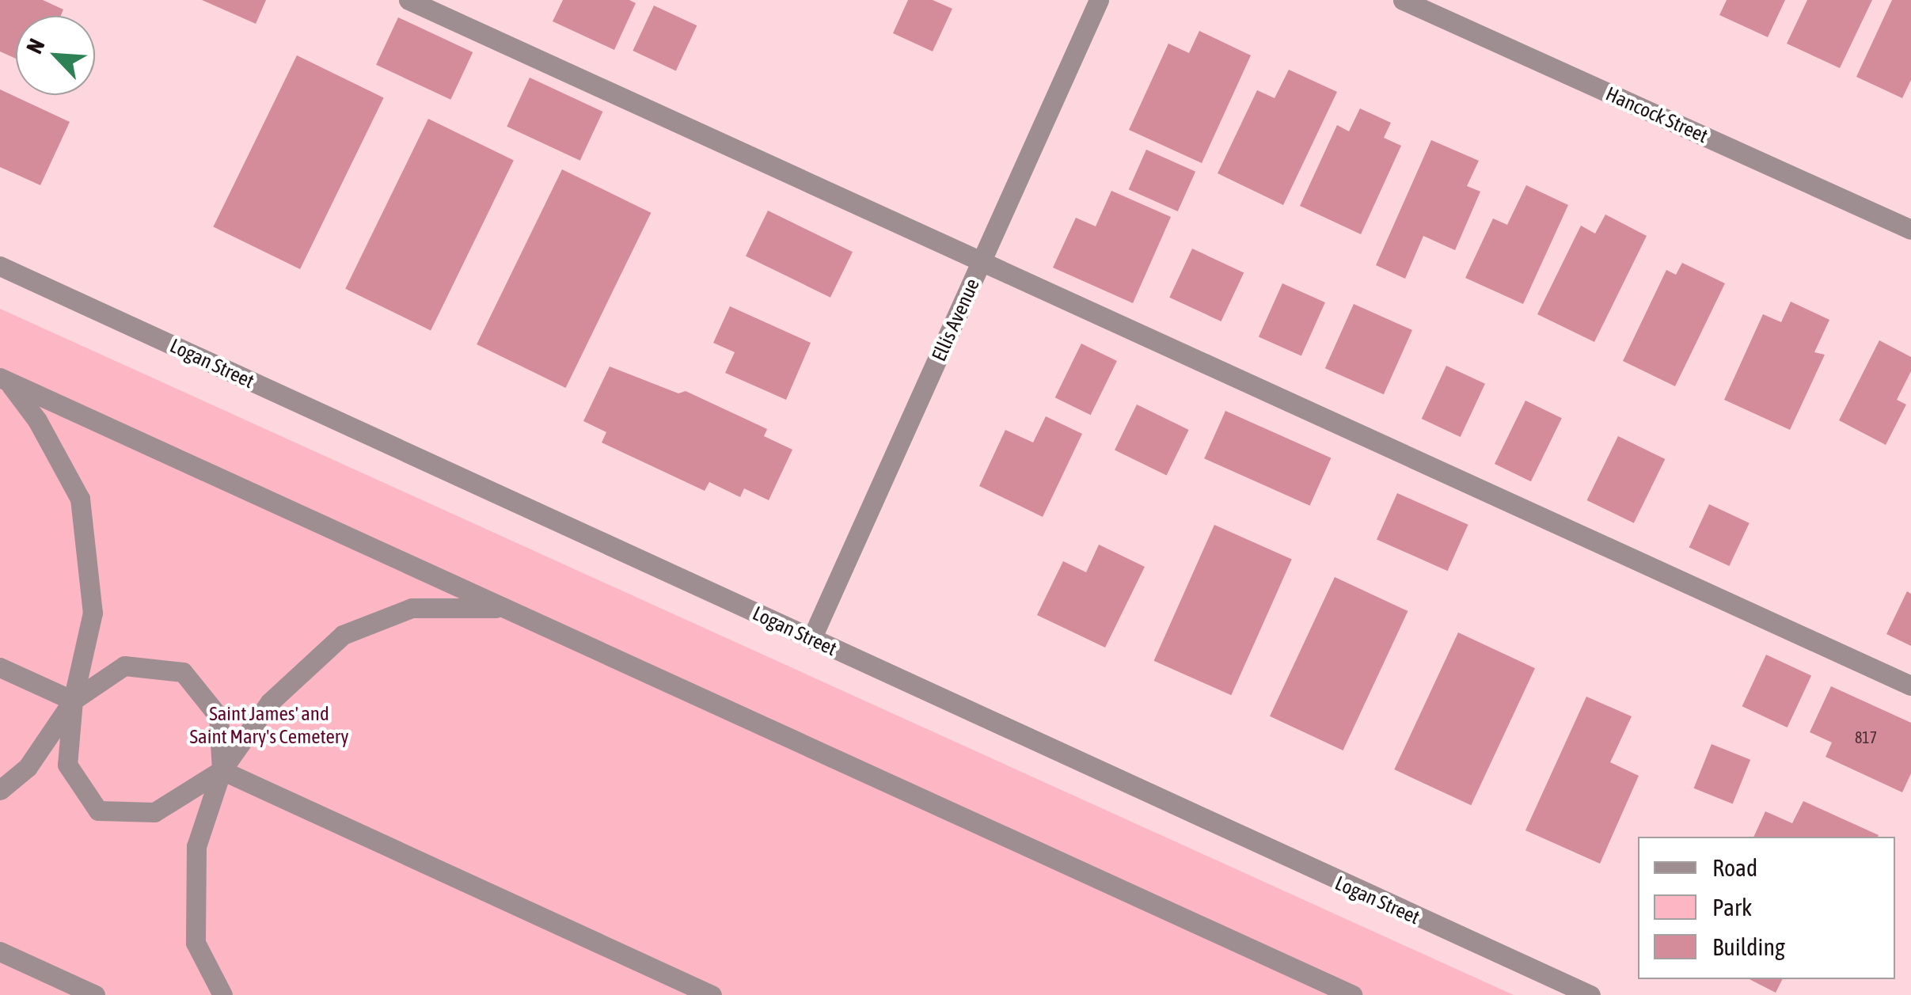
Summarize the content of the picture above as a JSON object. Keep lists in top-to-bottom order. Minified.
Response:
{"streets":{"street":["Hancock Street","Ellis Avenue","Logan Street"]},"crossings":[["Ellis Avenue","Logan Street"]],"parks":["Saint James' and Saint Mary's Cemetery"],"house_numbers":["817"],"legend":["Road","Park","Building"],"north":"top left"}
